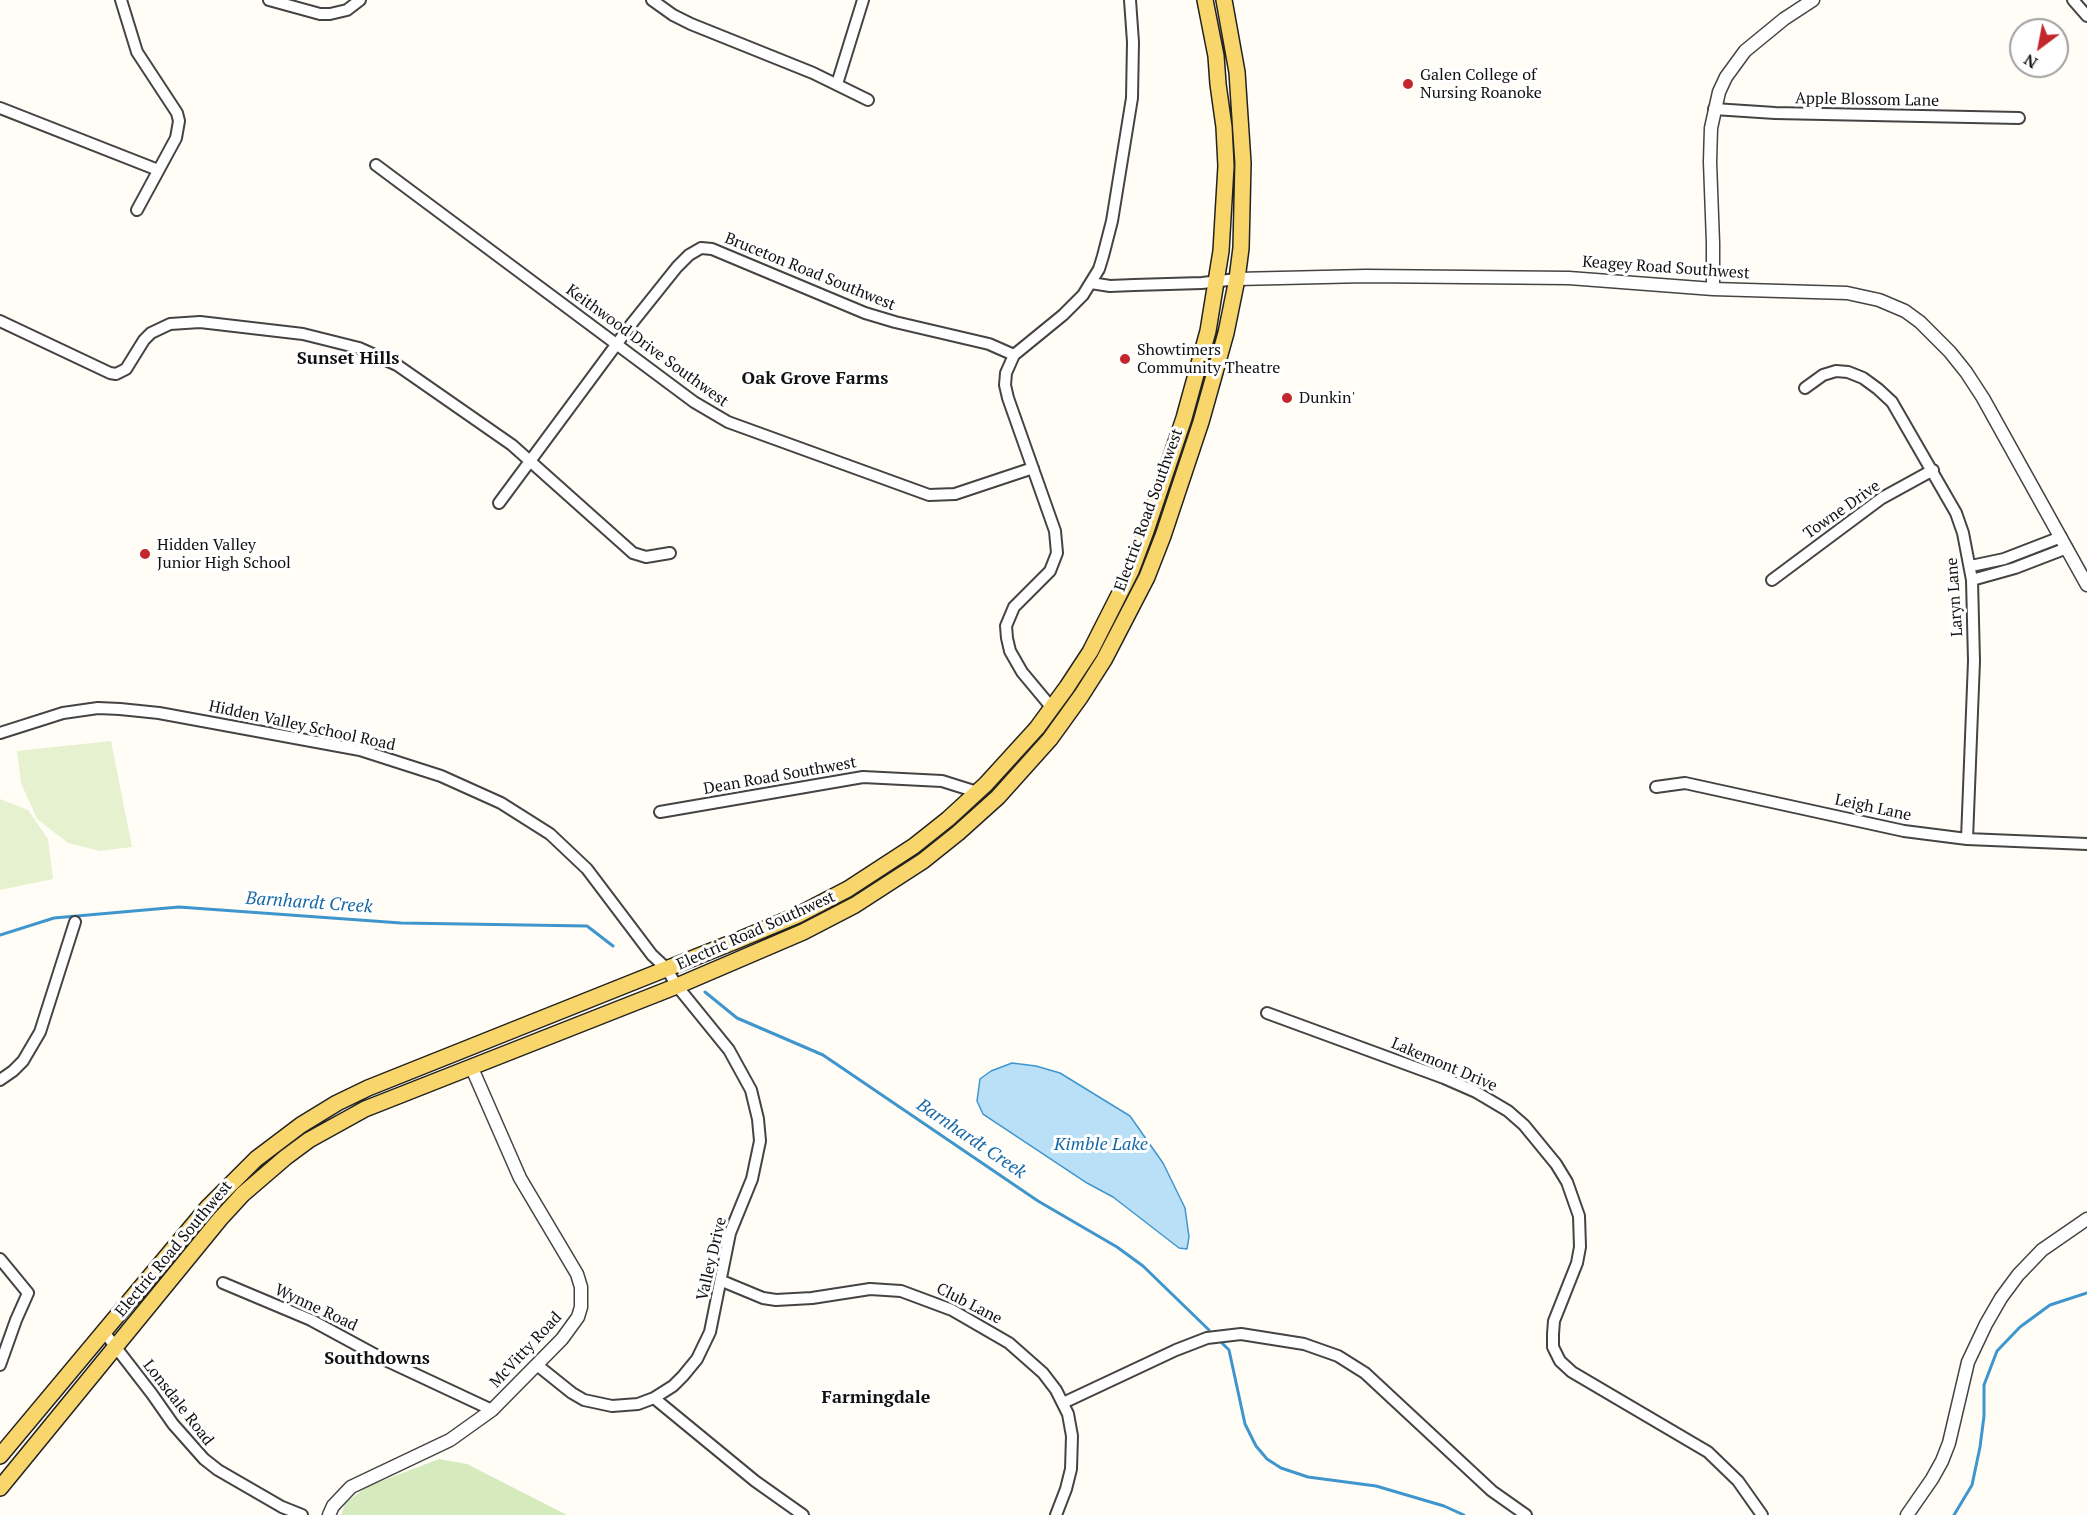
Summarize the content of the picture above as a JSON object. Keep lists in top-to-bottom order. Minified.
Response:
{"streets":{"main road":["Electric Road Southwest"],"street":["Apple Blossom Lane","Keagey Road Southwest","Bruceton Road Southwest","Keithwood Drive Southwest","Towne Drive","Laryn Lane","Hidden Valley School Road","Dean Road Southwest","Leigh Lane","Lakemont Drive","Valley Drive","Club Lane","Wynne Road","McVitty Road","Lonsdale Road"]},"crossings":[["Keagey Road Southwest","Electric Road Southwest"],["Bruceton Road Southwest","Keithwood Drive Southwest"],["Electric Road Southwest","Hidden Valley School Road"],["Electric Road Southwest","Dean Road Southwest"],["Electric Road Southwest","Valley Drive"],["Electric Road Southwest","McVitty Road"],["Electric Road Southwest","Lonsdale Road"],["Towne Drive","Laryn Lane"],["Laryn Lane","Leigh Lane"],["Hidden Valley School Road","Valley Drive"],["Valley Drive","Club Lane"],["Valley Drive","McVitty Road"],["Wynne Road","McVitty Road"]],"districts":["Sunset Hills","Oak Grove Farms","Southdowns","Farmingdale"],"water":["Barnhardt Creek","Kimble Lake"],"places":["Galen College of Nursing Roanoke","Showtimers Community Theatre","Dunkin'","Hidden Valley Junior High School"],"north":"bottom left"}
